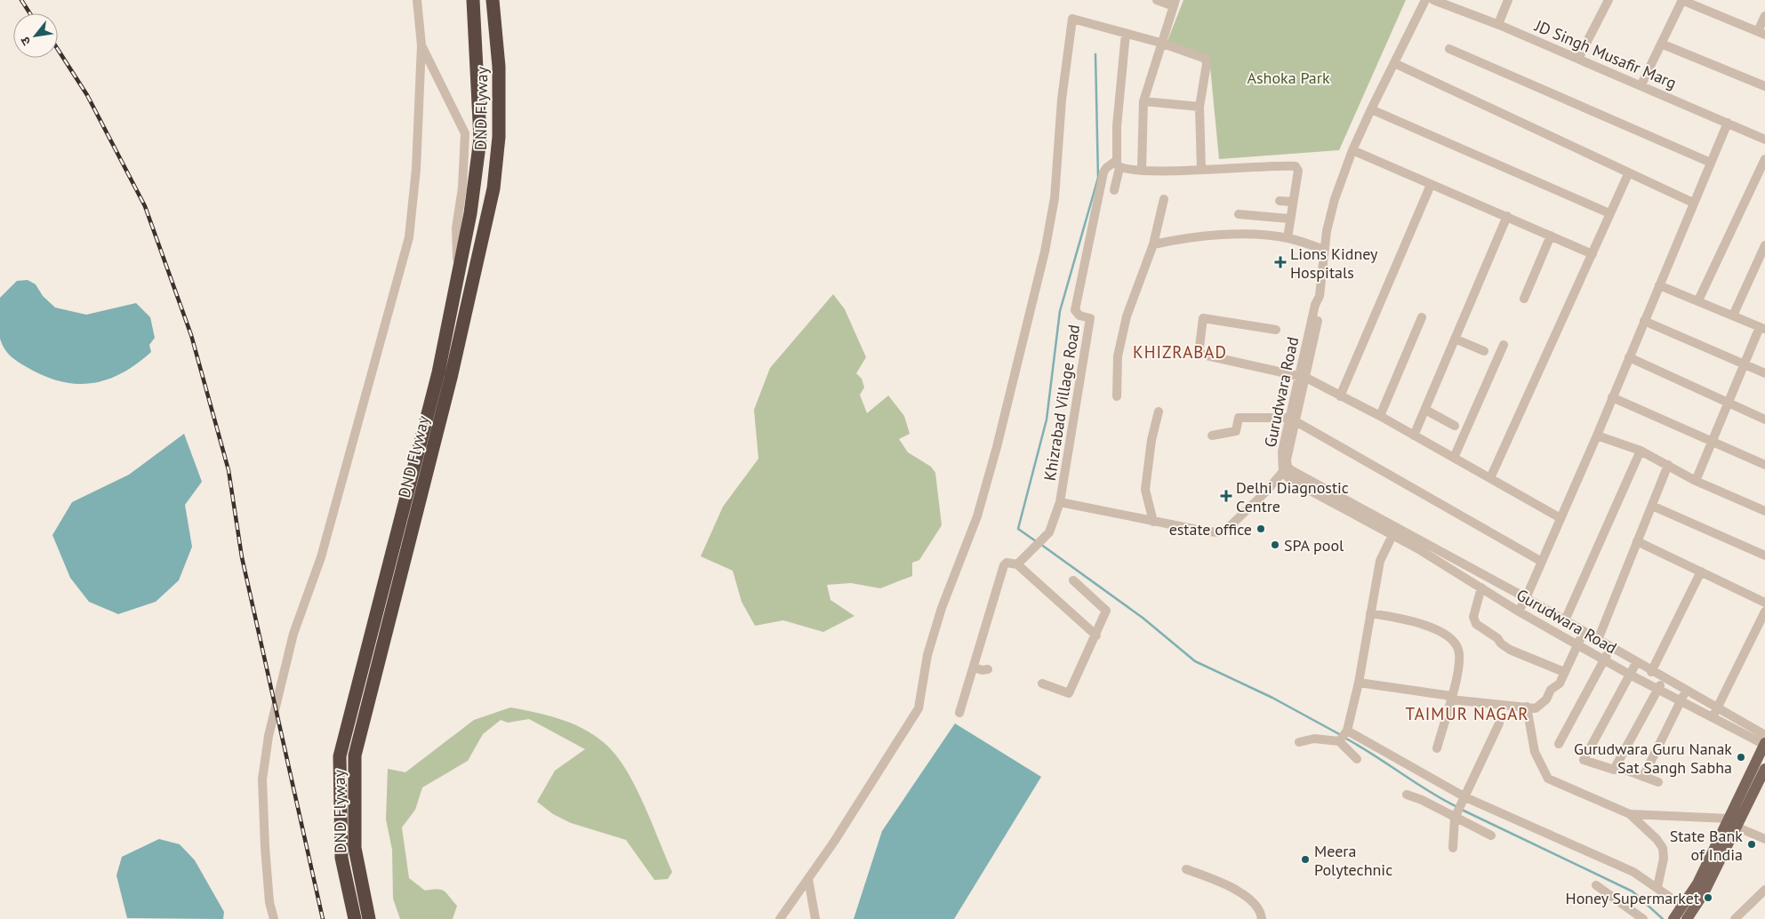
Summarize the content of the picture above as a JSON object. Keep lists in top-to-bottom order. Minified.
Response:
{"streets":{"highway":["DND Flyway"],"street":["JD Singh Musafir Marg","Gurudwara Road","Khizrabad Village Road"]},"districts":["KHIZRABAD","TAIMUR NAGAR"],"parks":["Ashoka Park"],"places":{"health":["Lions Kidney Hospitals","Delhi Diagnostic Centre"],"other":["estate office","SPA pool","Gurudwara Guru Nanak Sat Sangh Sabha","State Bank of India","Meera Polytechnic","Honey Supermarket"]},"north":"bottom left"}
